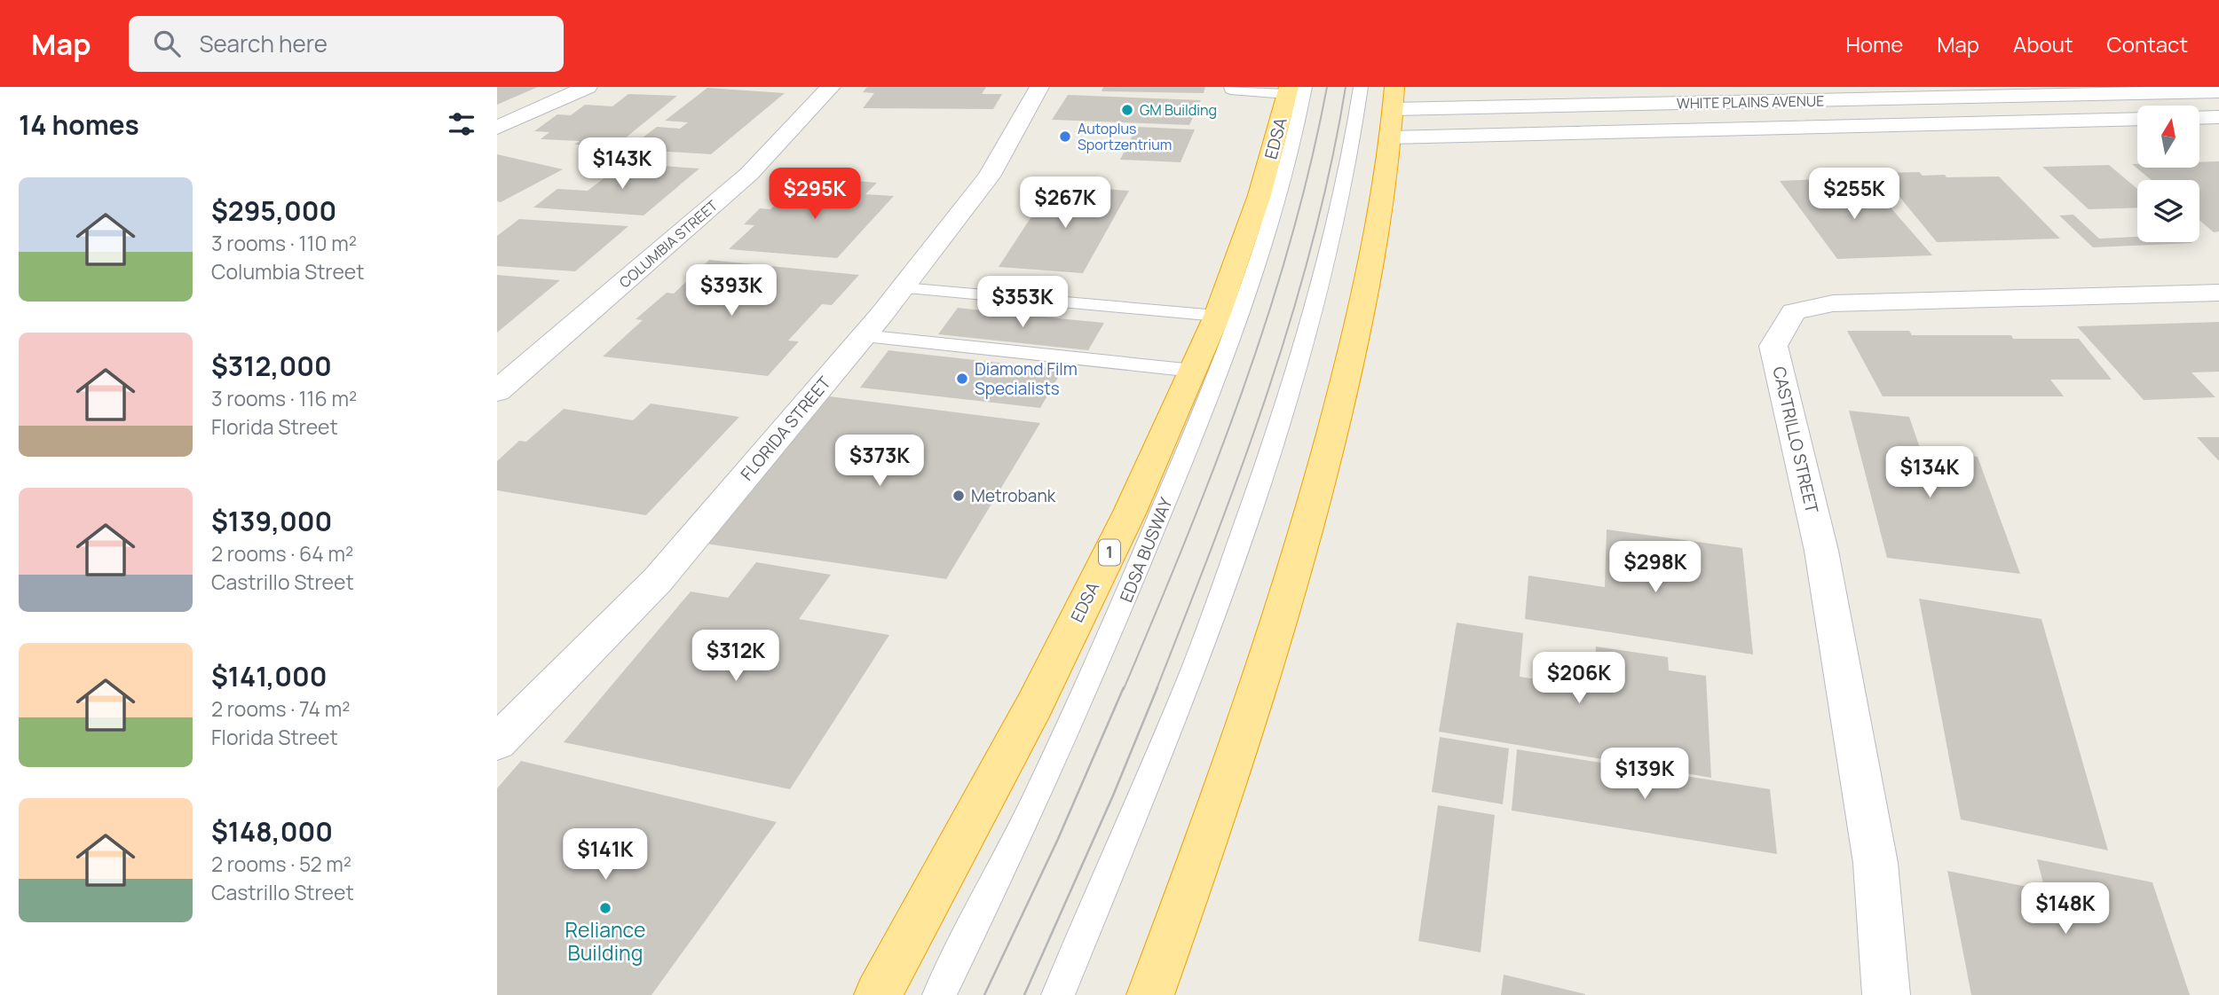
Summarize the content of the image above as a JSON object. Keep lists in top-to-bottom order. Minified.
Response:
{"streets":{"highway":["EDSA","1"],"street":["WHITE PLAINS AVENUE","COLUMBIA STREET","FLORIDA STREET","CASTRILLO STREET"],"lane":["EDSA BUSWAY"]},"crossings":[["EDSA","EDSA BUSWAY"]],"places":["GM Building","Autoplus Sportzentrium","Diamond Film Specialists","Metrobank","Reliance Building"],"north":"top","page":{"header":"Map","search":"Search here","nav":["Home","Map","About","Contact"],"heading":"14 homes","price":["$143K","$295K","$255K","$267K","$393K","$353K","$373K","$134K","$298K","$312K","$206K","$139K","$141K","$148K"],"list":[{"name":"$295,000","note":"3 rooms · 110 m² · Columbia Street"},{"name":"$312,000","note":"3 rooms · 116 m² · Florida Street"},{"name":"$139,000","note":"2 rooms · 64 m² · Castrillo Street"},{"name":"$141,000","note":"2 rooms · 74 m² · Florida Street"},{"name":"$148,000","note":"2 rooms · 52 m² · Castrillo Street"}]}}
